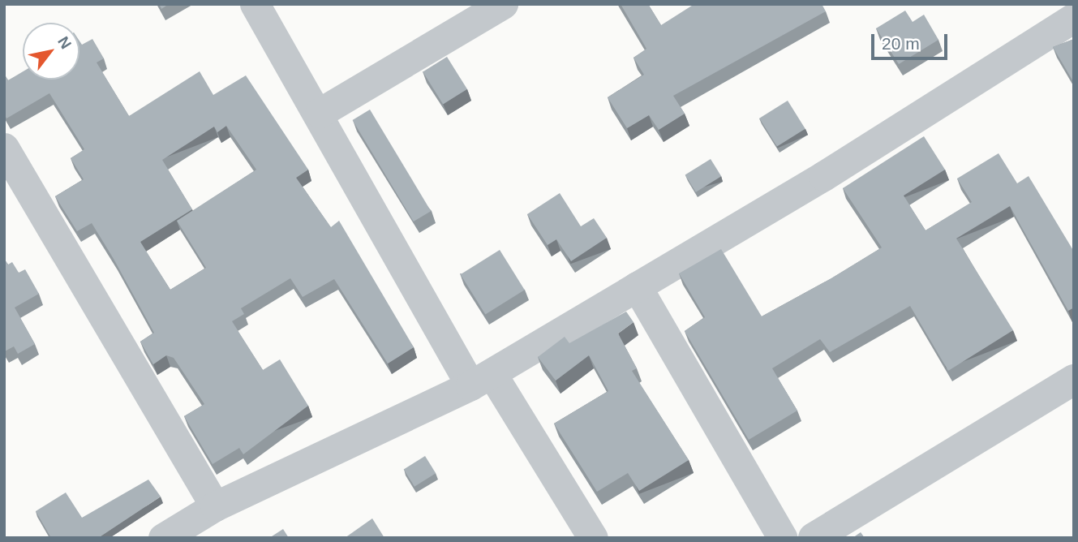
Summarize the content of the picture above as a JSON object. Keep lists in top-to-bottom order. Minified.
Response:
{"scale_bar":"20 m","north":"top right"}
